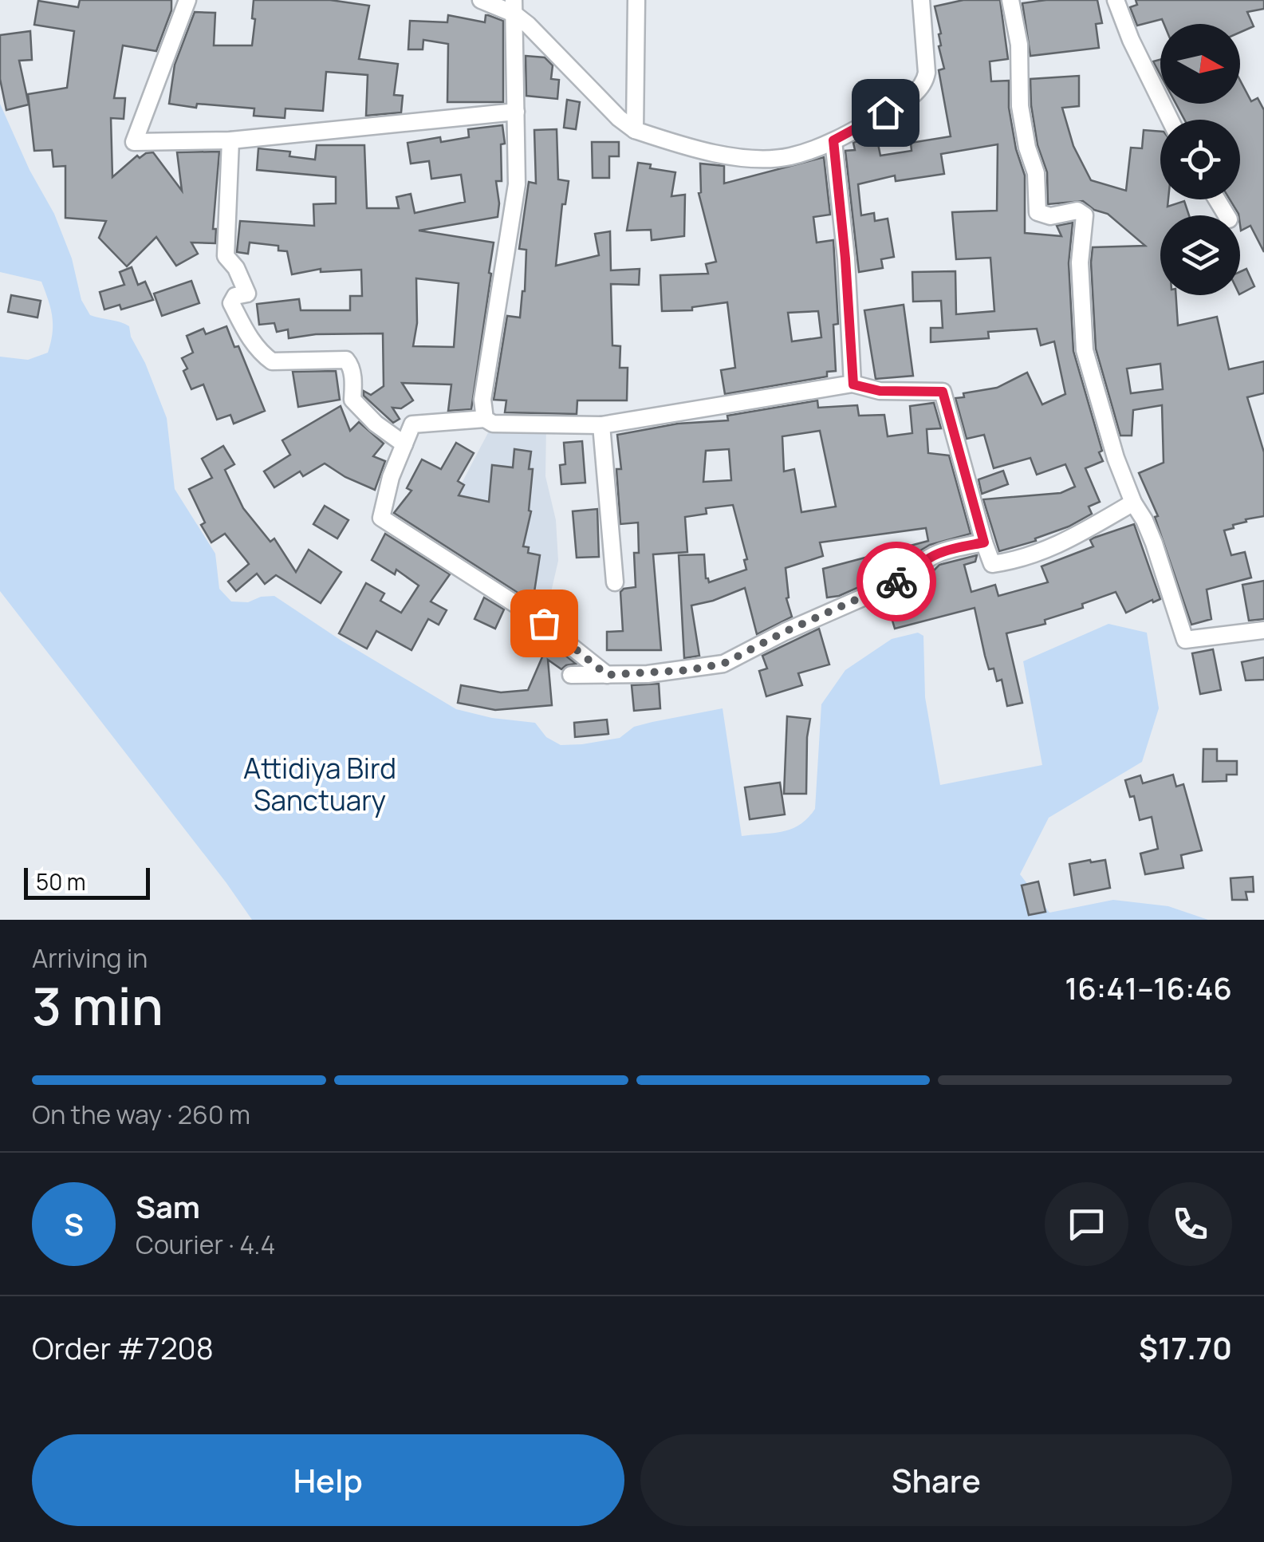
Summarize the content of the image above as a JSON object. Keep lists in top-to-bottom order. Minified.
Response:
{"parks":["Attidiya Bird Sanctuary"],"scale_bar":"50 m","north":"right","page":{"scale":"50 m","heading":["3 min","Arriving in","16:41–16:46"],"panel":["Sam","Courier · 4.4","Order #7208","$17.70"],"bar":"On the way · 260 m","round":"S","buttons":["Help","Share"]}}
